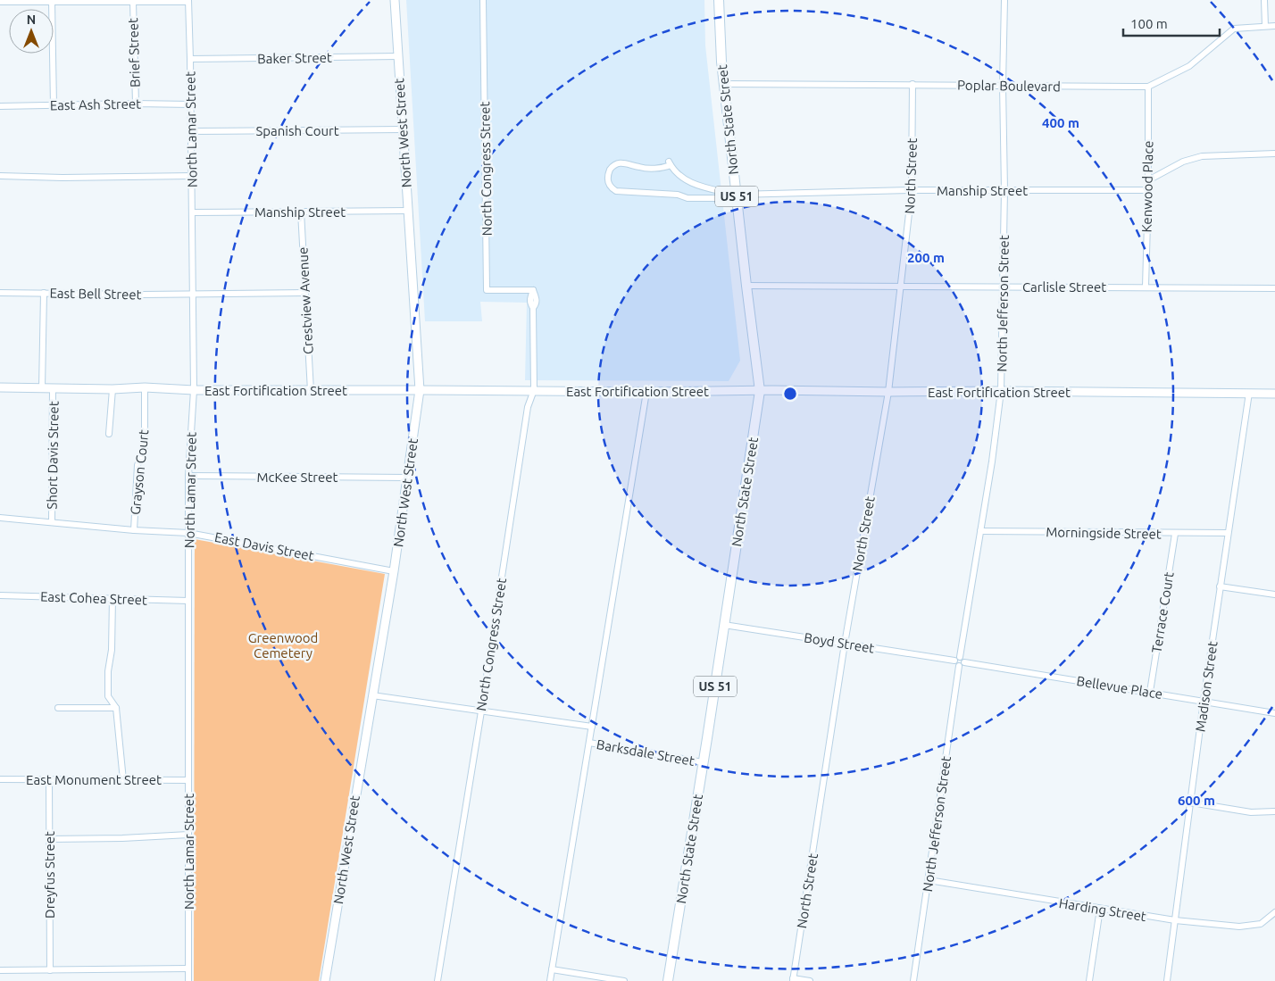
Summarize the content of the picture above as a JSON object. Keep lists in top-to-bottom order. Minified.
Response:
{"streets":{"main road":["North State Street","US 51"],"street":["Brief Street","Baker Street","Poplar Boulevard","East Ash Street","North Lamar Street","Spanish Court","North West Street","North Congress Street","North Street","Kenwood Place","Manship Street","Carlisle Street","East Bell Street","Crestview Avenue","North Jefferson Street","East Fortification Street","Short Davis Street","Grayson Court","McKee Street","Morningside Street","East Davis Street","East Cohea Street","Terrace Court","Boyd Street","Madison Street","Bellevue Place","Barksdale Street","East Monument Street","Dreyfus Street","Harding Street"]},"crossings":[["Brief Street","East Ash Street"],["Baker Street","North Lamar Street"],["Baker Street","North West Street"],["Poplar Boulevard","North State Street"],["Poplar Boulevard","North Street"],["Poplar Boulevard","Kenwood Place"],["Poplar Boulevard","North Jefferson Street"],["East Ash Street","North Lamar Street"],["North State Street","Manship Street"],["North State Street","Carlisle Street"],["North State Street","East Fortification Street"],["North State Street","Boyd Street"],["North State Street","Barksdale Street"],["North Lamar Street","Spanish Court"],["North Lamar Street","Manship Street"],["North Lamar Street","East Bell Street"],["North Lamar Street","East Fortification Street"],["North Lamar Street","McKee Street"],["North Lamar Street","East Davis Street"],["North Lamar Street","East Cohea Street"],["North Lamar Street","East Monument Street"],["Spanish Court","North West Street"],["North West Street","Manship Street"],["North West Street","East Fortification Street"],["North West Street","McKee Street"],["North West Street","East Davis Street"],["North West Street","Barksdale Street"],["North Congress Street","East Fortification Street"],["North Congress Street","Barksdale Street"],["North Street","Manship Street"],["North Street","Carlisle Street"],["North Street","East Fortification Street"],["North Street","Boyd Street"],["Kenwood Place","Manship Street"],["Kenwood Place","Carlisle Street"],["Manship Street","Crestview Avenue"],["Manship Street","North Jefferson Street"],["Carlisle Street","North Jefferson Street"],["East Bell Street","Crestview Avenue"],["Crestview Avenue","East Fortification Street"],["North Jefferson Street","East Fortification Street"],["North Jefferson Street","Morningside Street"],["North Jefferson Street","Boyd Street"],["North Jefferson Street","Bellevue Place"],["North Jefferson Street","Harding Street"],["East Fortification Street","Short Davis Street"],["East Fortification Street","Grayson Court"],["East Fortification Street","Madison Street"],["Short Davis Street","East Davis Street"],["Grayson Court","East Davis Street"],["Morningside Street","Terrace Court"],["Morningside Street","Madison Street"],["Terrace Court","Bellevue Place"],["Madison Street","Bellevue Place"],["Madison Street","Harding Street"],["East Monument Street","Dreyfus Street"]],"parks":["Greenwood Cemetery"],"scale_bar":"100 m","north":"top","rings":["400 m","200 m","600 m"]}
